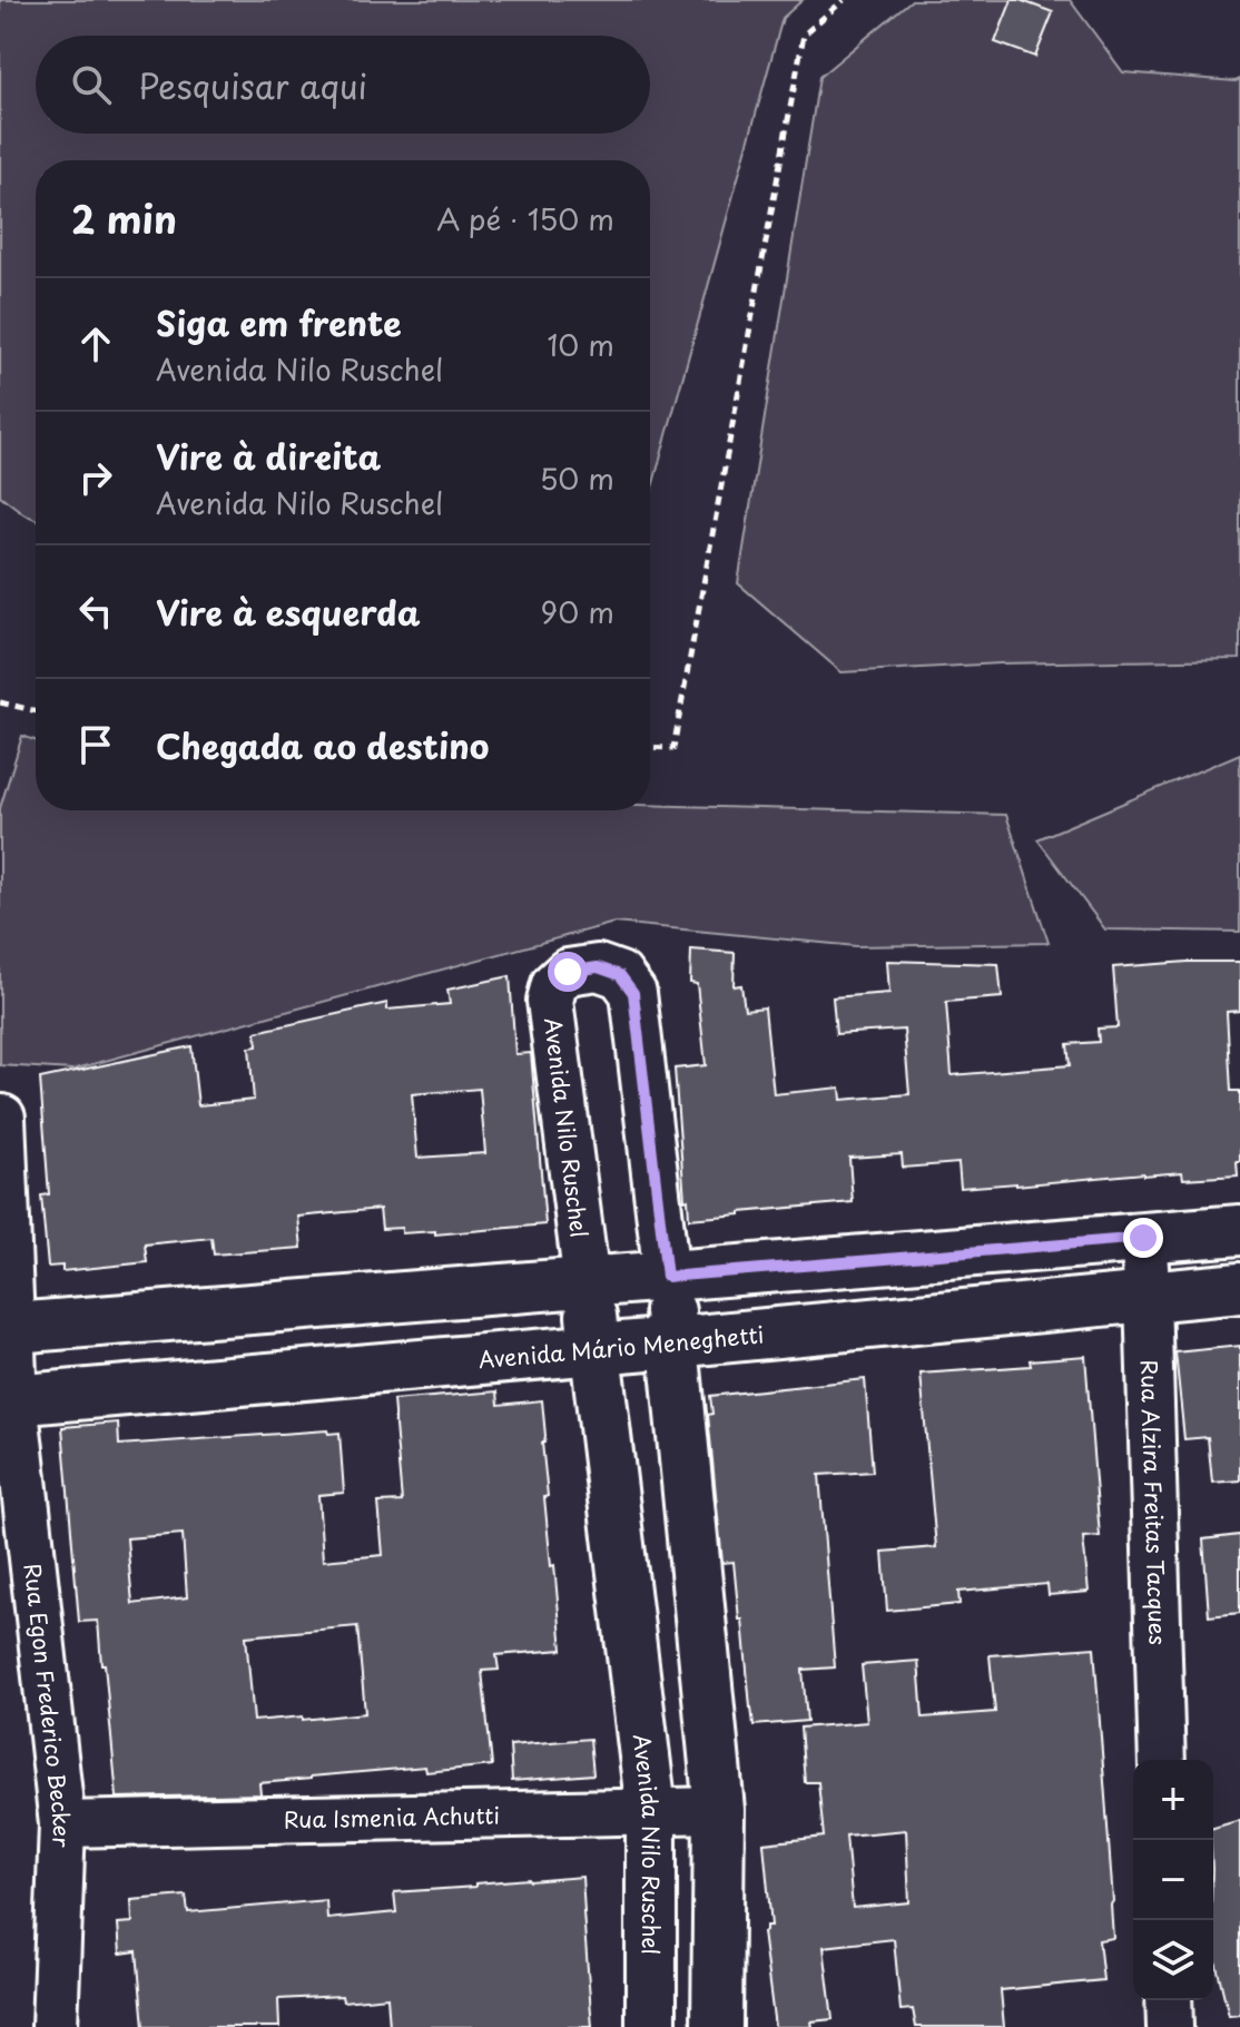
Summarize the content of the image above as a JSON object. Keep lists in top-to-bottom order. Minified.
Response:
{"streets":{"street":["Avenida Nilo Ruschel","Avenida Mário Meneghetti","Rua Alzira Freitas Tacques","Rua Egon Frederico Becker","Rua Ismenia Achutti"]},"crossings":[["Avenida Nilo Ruschel","Avenida Mário Meneghetti"],["Avenida Nilo Ruschel","Rua Ismenia Achutti"],["Avenida Mário Meneghetti","Rua Alzira Freitas Tacques"],["Avenida Mário Meneghetti","Rua Egon Frederico Becker"],["Rua Egon Frederico Becker","Rua Ismenia Achutti"]],"page":{"search":"Pesquisar aqui","heading":["2 min","A pé · 150 m"],"list":[["Siga em frente","Avenida Nilo Ruschel","10 m"],["Vire à direita","Avenida Nilo Ruschel","50 m"],["Vire à esquerda","90 m"],"Chegada ao destino"],"map_buttons":["+","−"]}}
